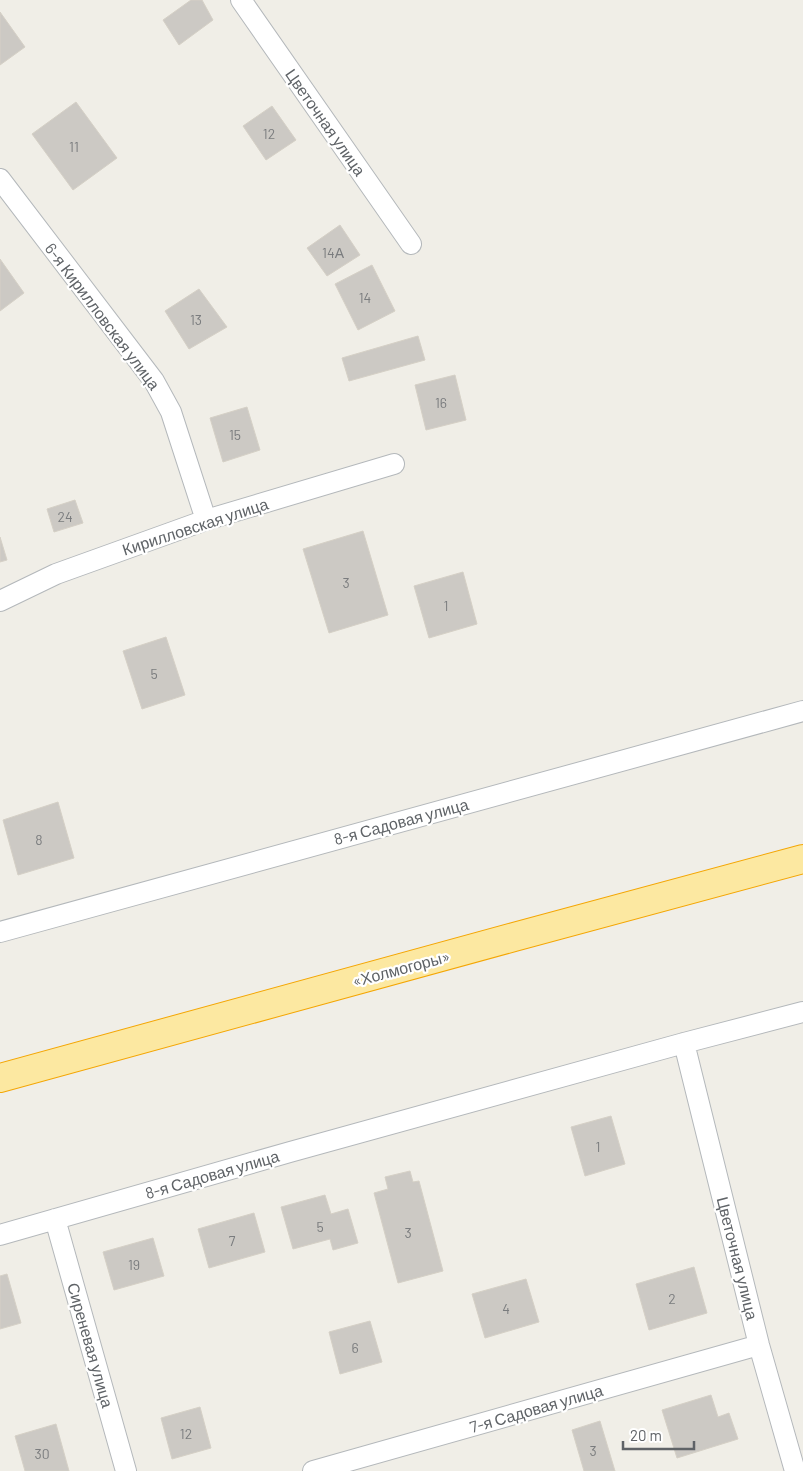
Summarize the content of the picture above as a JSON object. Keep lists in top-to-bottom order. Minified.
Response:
{"streets":{"highway":["«Холмогоры»"],"street":["Цветочная улица","6-я Кирилловская улица","Кирилловская улица","8-я Садовая улица","Сиреневая улица","7-я Садовая улица"]},"crossings":[["Цветочная улица","8-я Садовая улица"],["Цветочная улица","7-я Садовая улица"],["6-я Кирилловская улица","Кирилловская улица"],["8-я Садовая улица","Сиреневая улица"]],"house_numbers":["12","11","14А","14","13","16","15","24","3","1","5","8","1","5","3","7","19","2","4","6","12","3","30"],"scale_bar":"20 m"}
